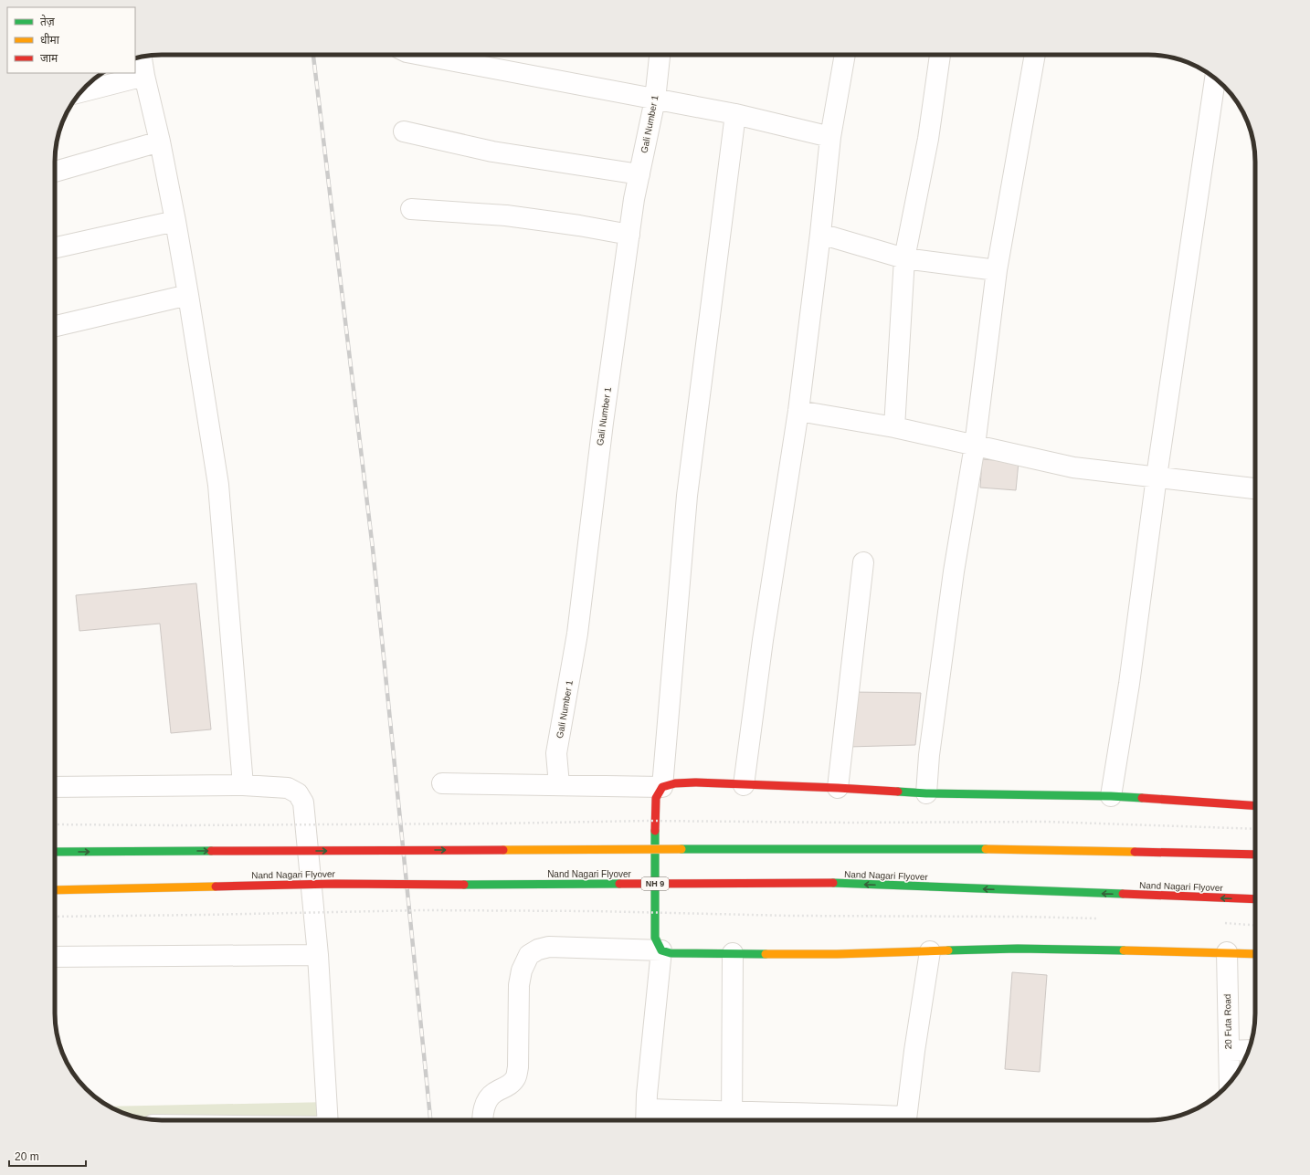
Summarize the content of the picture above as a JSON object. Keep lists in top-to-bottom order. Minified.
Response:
{"streets":{"main road":["Nand Nagari Flyover","NH 9"],"street":["Gali Number 1","20 Futa Road"]},"legend":["तेज़","धीमा","जाम"],"scale_bar":"20 m"}
